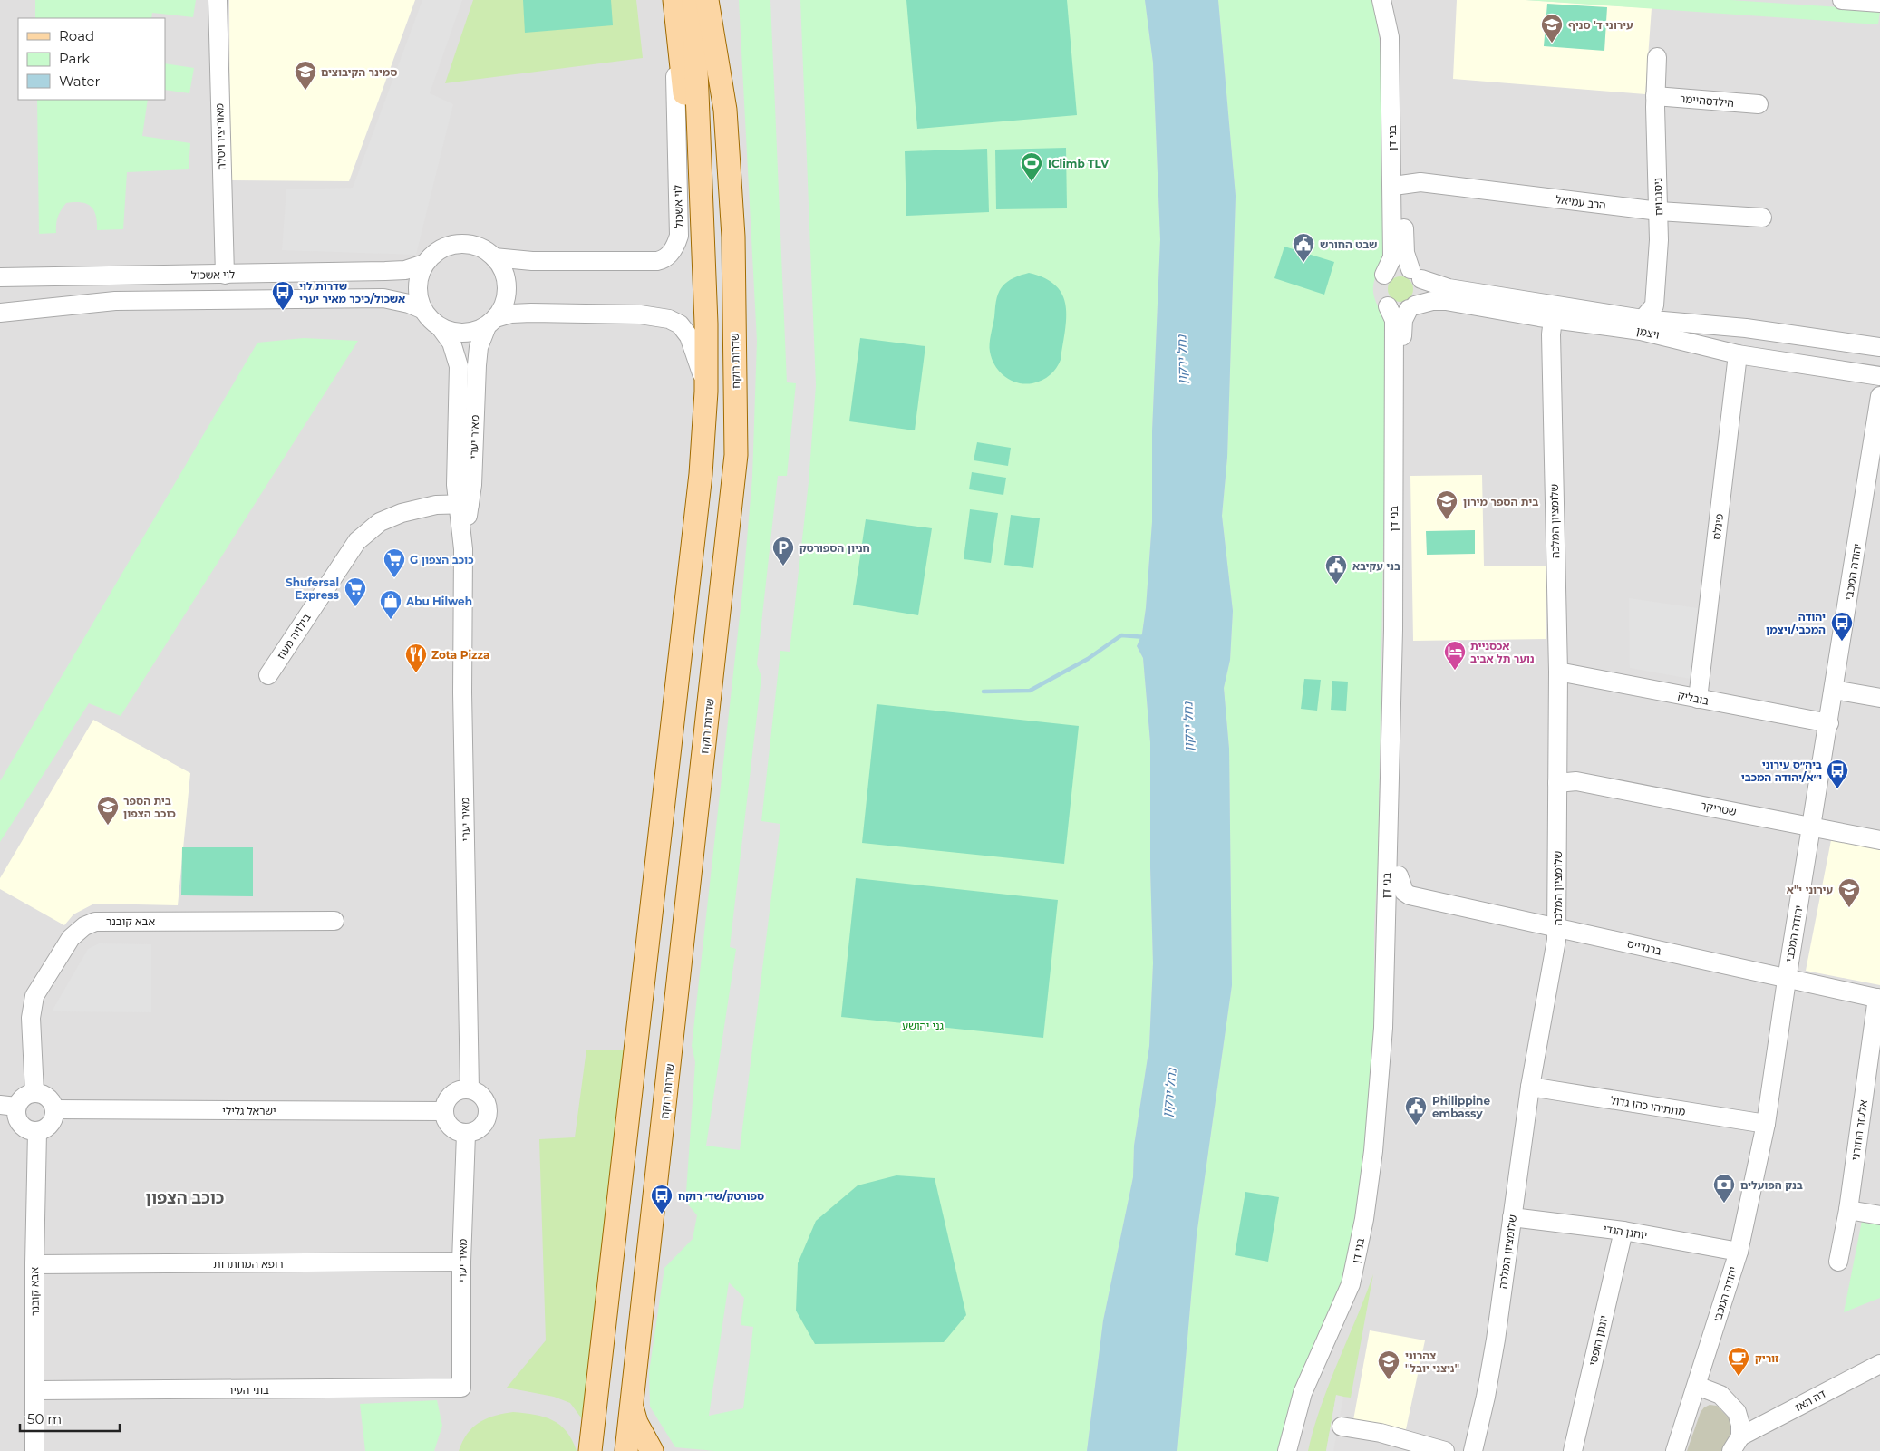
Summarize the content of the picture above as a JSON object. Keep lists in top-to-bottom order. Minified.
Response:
{"streets":{"main road":["שדרות רוקח"],"street":["הילדסהיימר","מאוריציו ויטלה","בני דן","ניסנבוים","הרב עמיאל","לוי אשכול","ויצמן","מאיר יערי","שלומציון המלכה","פינלס","יהודה המכבי","בילויה מעוז","בובליק","שטריקר","אבא קובנר","ברנדייס","מתתיהו כהן גדול","ישראל גלילי","אלעזר החורני","יוחנן הגדי","רופא המחתרות","יונתן הופסי","בוני העיר","דה האז"]},"crossings":[["הילדסהיימר","ניסנבוים"],["מאוריציו ויטלה","לוי אשכול"],["בני דן","הרב עמיאל"],["בני דן","ויצמן"],["בני דן","ברנדייס"],["ניסנבוים","הרב עמיאל"],["ניסנבוים","ויצמן"],["לוי אשכול","מאיר יערי"],["ויצמן","שלומציון המלכה"],["ויצמן","פינלס"],["מאיר יערי","בילויה מעוז"],["מאיר יערי","ישראל גלילי"],["מאיר יערי","רופא המחתרות"],["מאיר יערי","בוני העיר"],["שלומציון המלכה","בובליק"],["שלומציון המלכה","שטריקר"],["שלומציון המלכה","ברנדייס"],["שלומציון המלכה","מתתיהו כהן גדול"],["שלומציון המלכה","יוחנן הגדי"],["פינלס","בובליק"],["יהודה המכבי","בובליק"],["יהודה המכבי","שטריקר"],["יהודה המכבי","ברנדייס"],["יהודה המכבי","מתתיהו כהן גדול"],["יהודה המכבי","יוחנן הגדי"],["אבא קובנר","ישראל גלילי"],["אבא קובנר","רופא המחתרות"],["אבא קובנר","בוני העיר"],["ברנדייס","אלעזר החורני"],["יוחנן הגדי","יונתן הופסי"]],"districts":["כוכב הצפון"],"water":["נחל ירקון"],"parks":["גני יהושע"],"places":{"school or university":["עירוני ד' סניף","סמינר הקיבוצים","בית הספר מירון","בית הספר כוכב הצפון","עירוני י\"א","צהרוני \"ניצני יובל\""],"sports":["IClimb TLV"],"public building":["שבט החורש","בני עקיבא","Philippine embassy"],"bus stop":["שדרות לוי אשכול/כיכר מאיר יערי","יהודה המכבי/ויצמן","ביה״ס עירוני י״א/יהודה המכבי","ספורטק/שד׳ רוקח"],"parking":["חניון הספורטק"],"supermarket":["G כוכב הצפון","Shufersal Express"],"shop":["Abu Hilweh"],"hotel":["אכסניית נוער תל אביב"],"restaurant":["Zota Pizza"],"bank":["בנק הפועלים"],"cafe":["זוריק"]},"legend":["Road","Park","Water"],"scale_bar":"50 m"}
